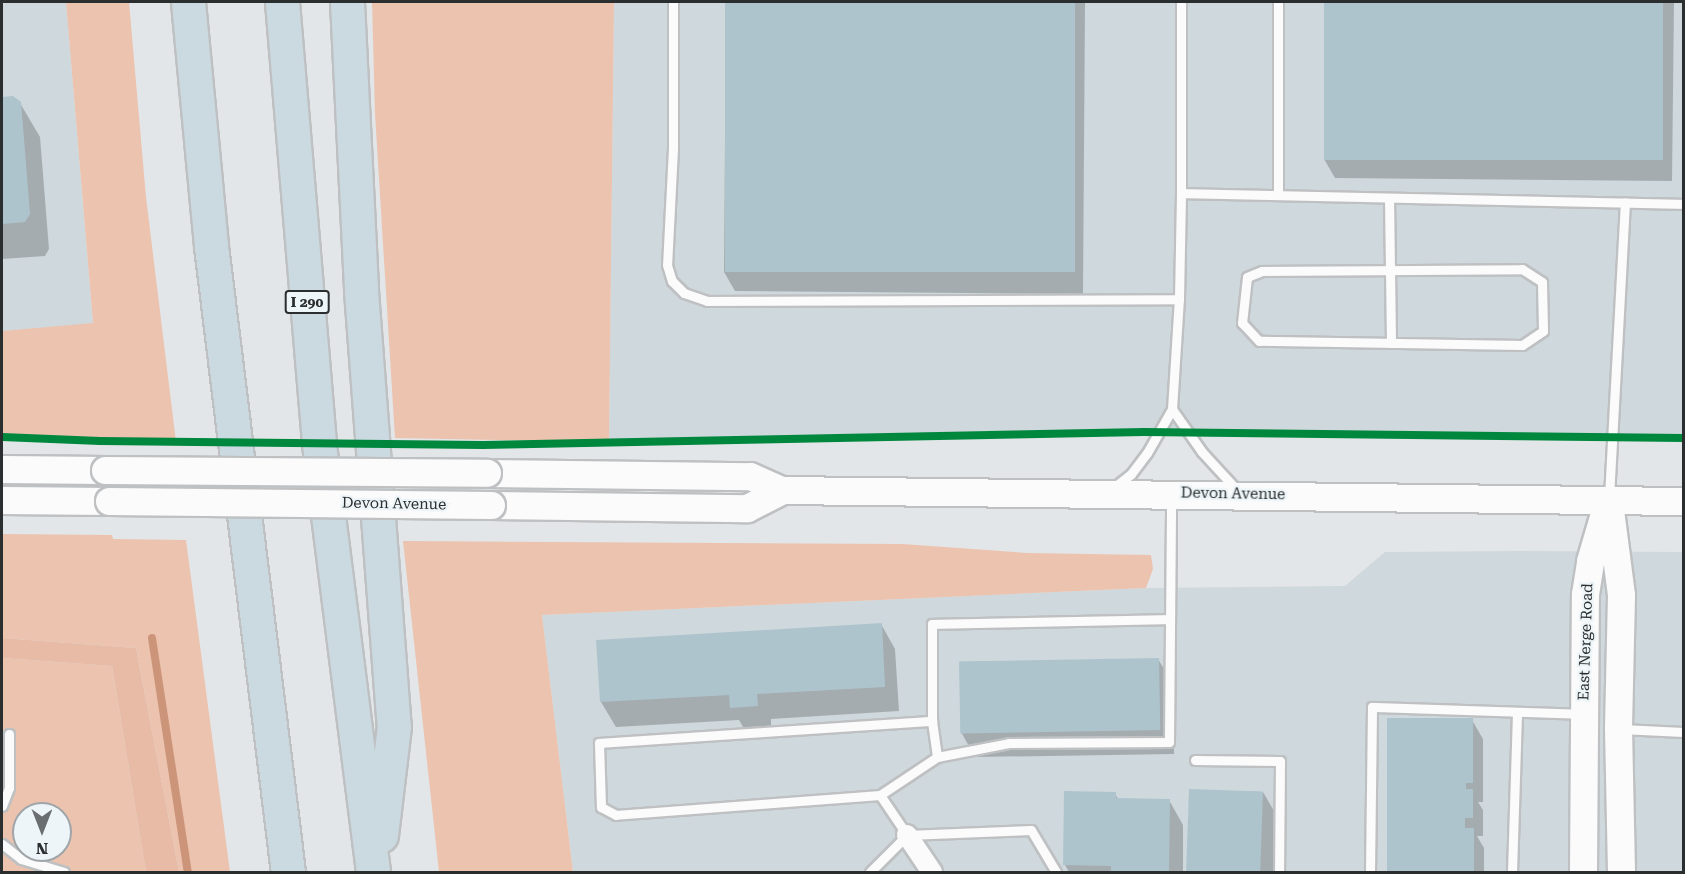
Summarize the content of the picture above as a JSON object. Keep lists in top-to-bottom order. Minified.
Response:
{"streets":{"highway":["I 290"],"main road":["Devon Avenue","East Nerge Road"]},"crossings":[["Devon Avenue","East Nerge Road"]],"north":"bottom"}
